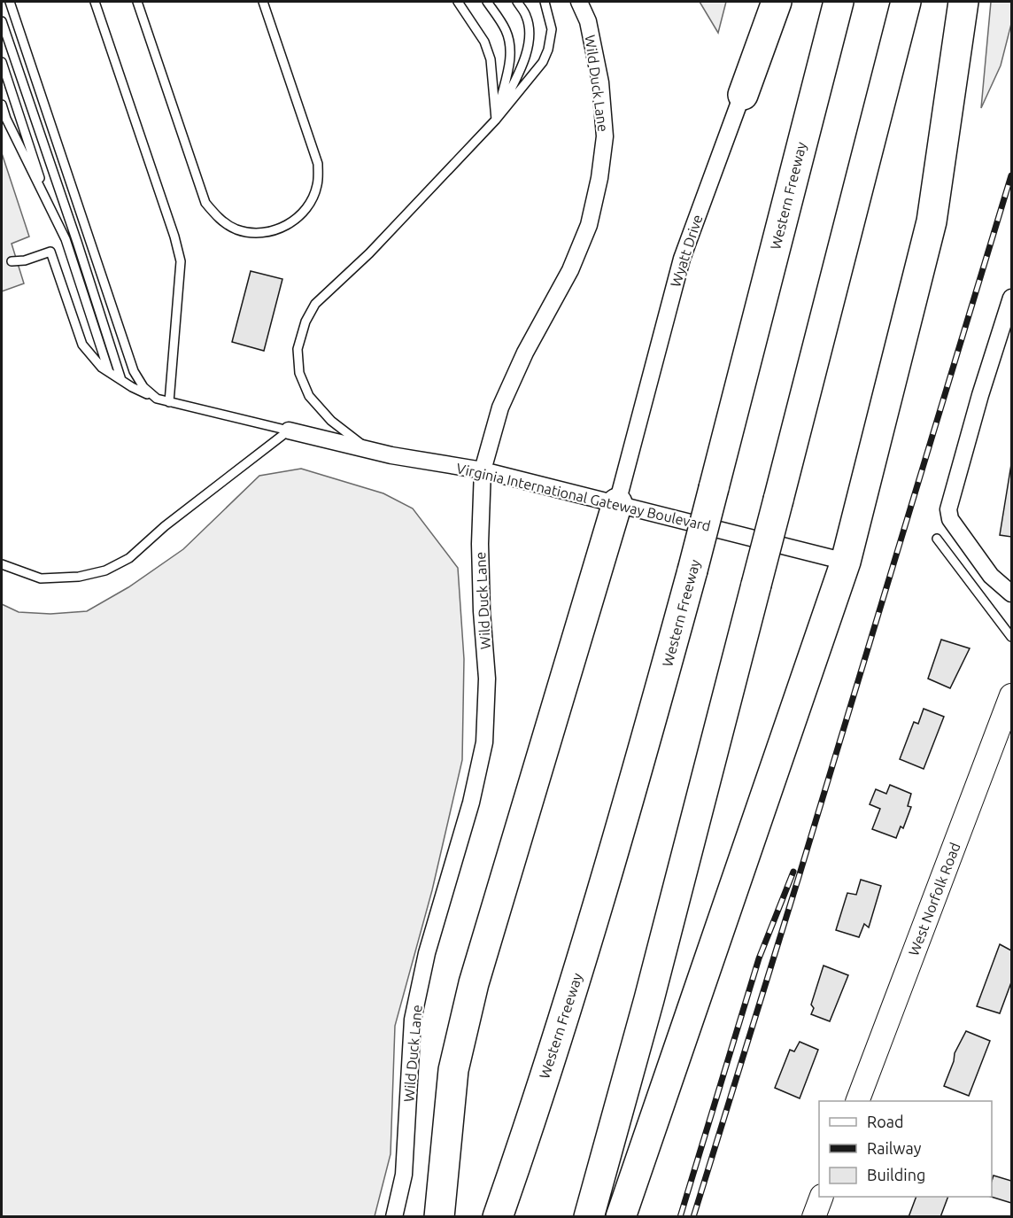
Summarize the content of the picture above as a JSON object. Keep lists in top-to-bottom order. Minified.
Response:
{"streets":{"highway":["Western Freeway"],"street":["Wild Duck Lane","Wyatt Drive","Virginia International Gateway Boulevard","West Norfolk Road"]},"crossings":[["Wild Duck Lane","Virginia International Gateway Boulevard"],["Wyatt Drive","Virginia International Gateway Boulevard"]],"legend":["Road","Railway","Building"]}
